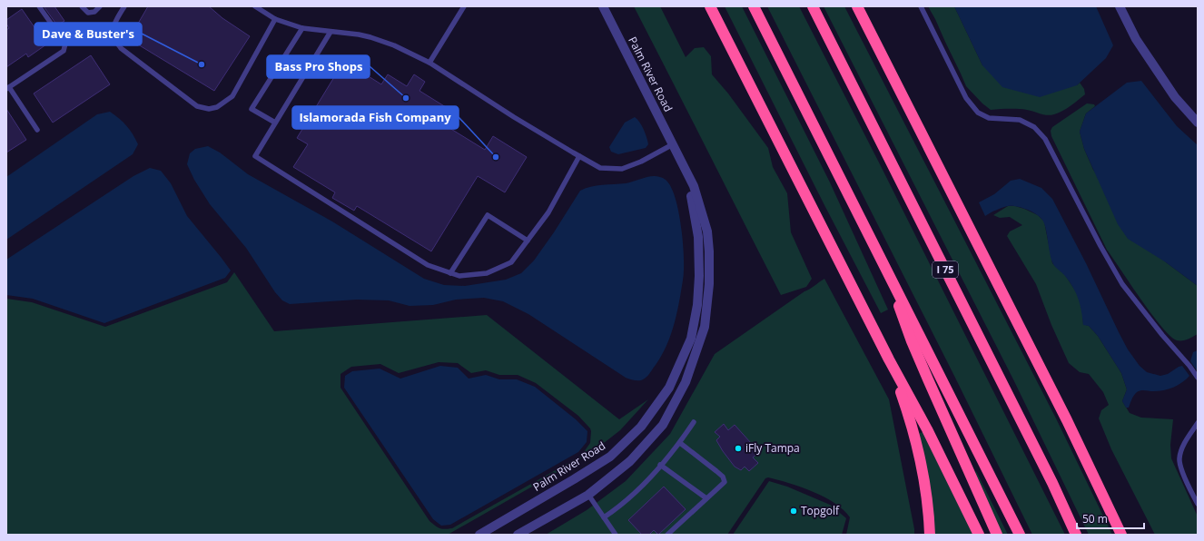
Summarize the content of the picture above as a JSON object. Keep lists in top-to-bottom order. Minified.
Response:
{"streets":{"highway":["I 75"],"street":["Palm River Road"]},"places":["Dave & Buster's","Bass Pro Shops","Islamorada Fish Company","iFly Tampa","Topgolf"],"scale_bar":"50 m"}
